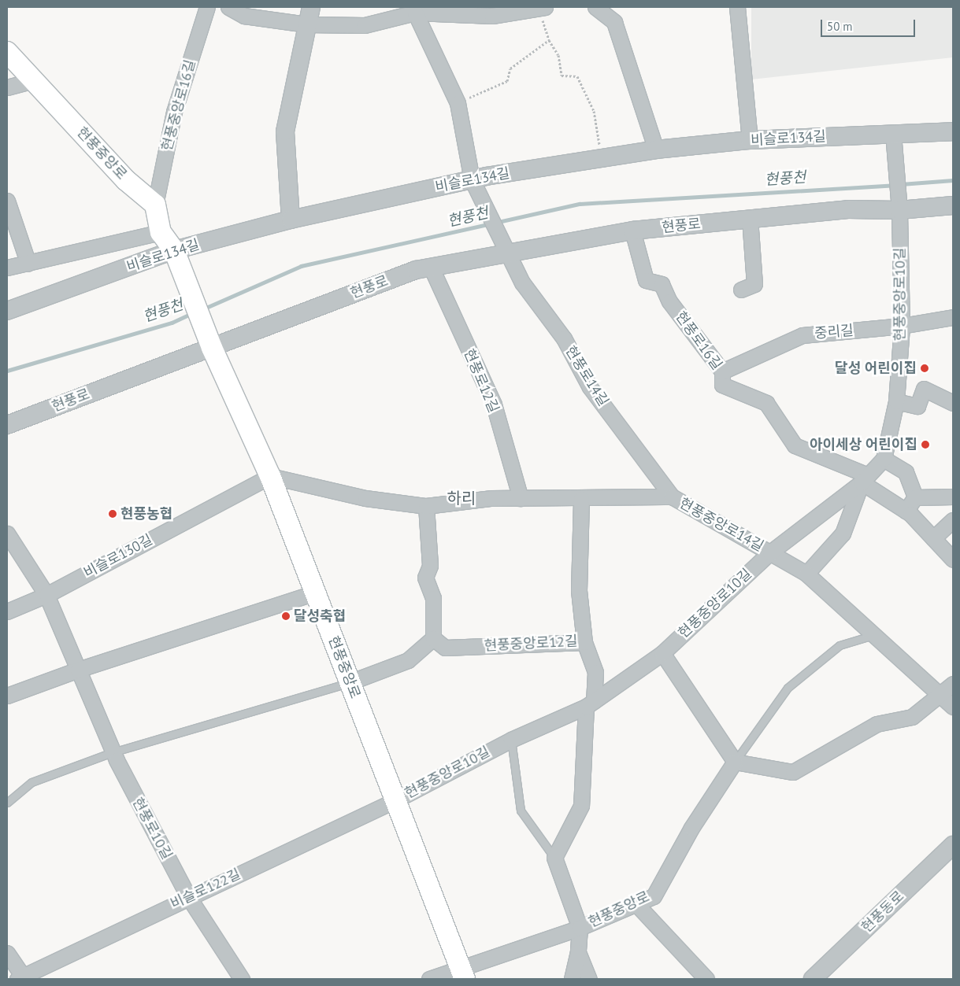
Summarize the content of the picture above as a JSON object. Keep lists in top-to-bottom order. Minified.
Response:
{"streets":{"main road":["현풍중앙로"],"street":["현풍중앙로16길","비슬로134길","현풍로","현풍중앙로10길","중리길","현풍로16길","현풍로14길","현풍로12길","현풍중앙로14길","비슬로130길","현풍중앙로12길","현풍로10길","비슬로122길","현풍동로"]},"crossings":[["현풍중앙로16길","현풍중앙로"],["비슬로134길","현풍중앙로"],["비슬로134길","현풍중앙로10길"],["비슬로134길","현풍로14길"],["현풍중앙로","현풍로"],["현풍중앙로","현풍중앙로10길"],["현풍중앙로","현풍중앙로14길"],["현풍중앙로","비슬로130길"],["현풍중앙로","비슬로122길"],["현풍로","현풍중앙로10길"],["현풍로","현풍로16길"],["현풍로","현풍로14길"],["현풍로","현풍로12길"],["현풍중앙로10길","중리길"],["현풍중앙로10길","현풍로16길"],["현풍중앙로10길","현풍중앙로14길"],["현풍중앙로10길","비슬로122길"],["중리길","현풍로16길"],["현풍로14길","현풍중앙로14길"],["현풍로12길","현풍중앙로14길"],["현풍중앙로14길","비슬로130길"],["현풍중앙로14길","현풍중앙로12길"],["비슬로130길","현풍로10길"],["현풍로10길","비슬로122길"]],"districts":["하리"],"water":["현풍천"],"places":["달성 어린이집","아이세상 어린이집","현풍농협","달성축협"],"scale_bar":"50 m"}
